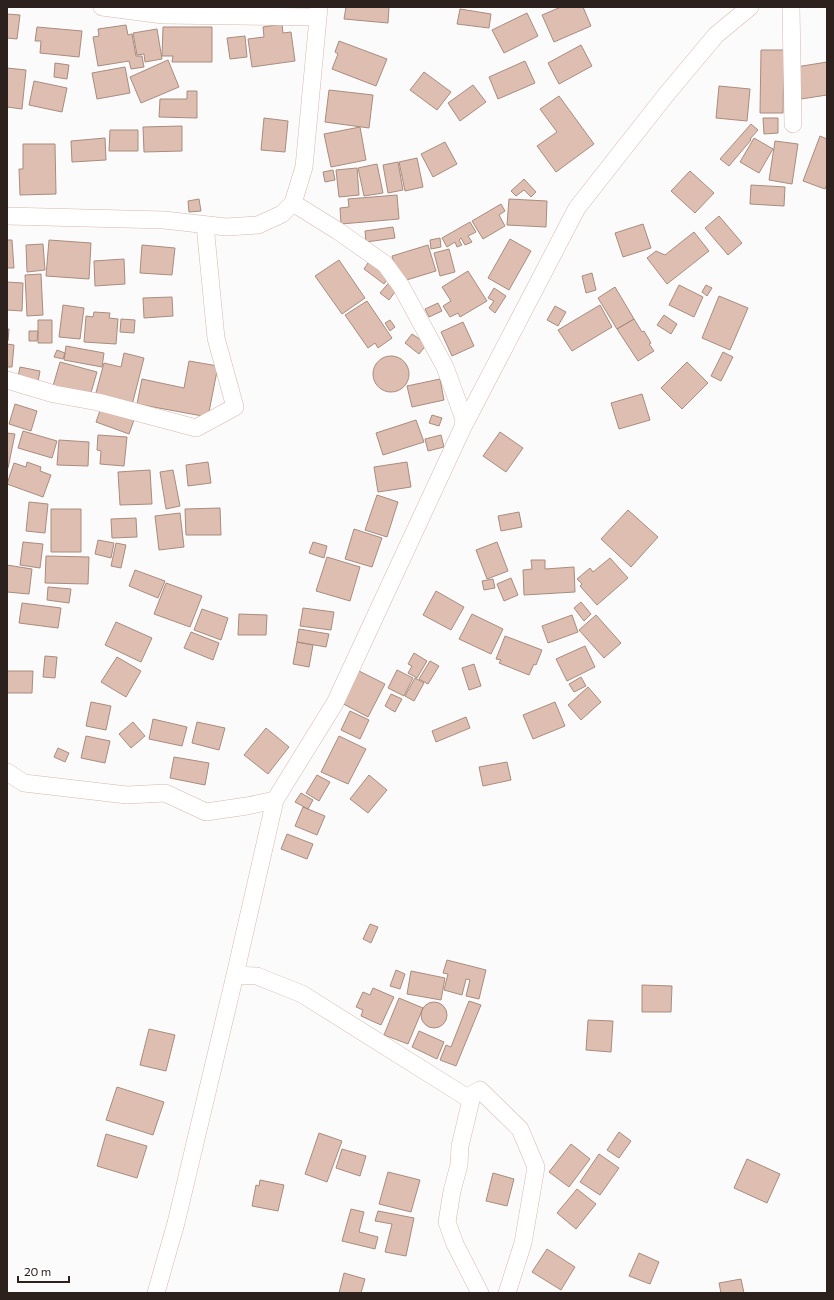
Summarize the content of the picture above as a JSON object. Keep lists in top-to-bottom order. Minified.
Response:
{"scale_bar":"20 m"}
